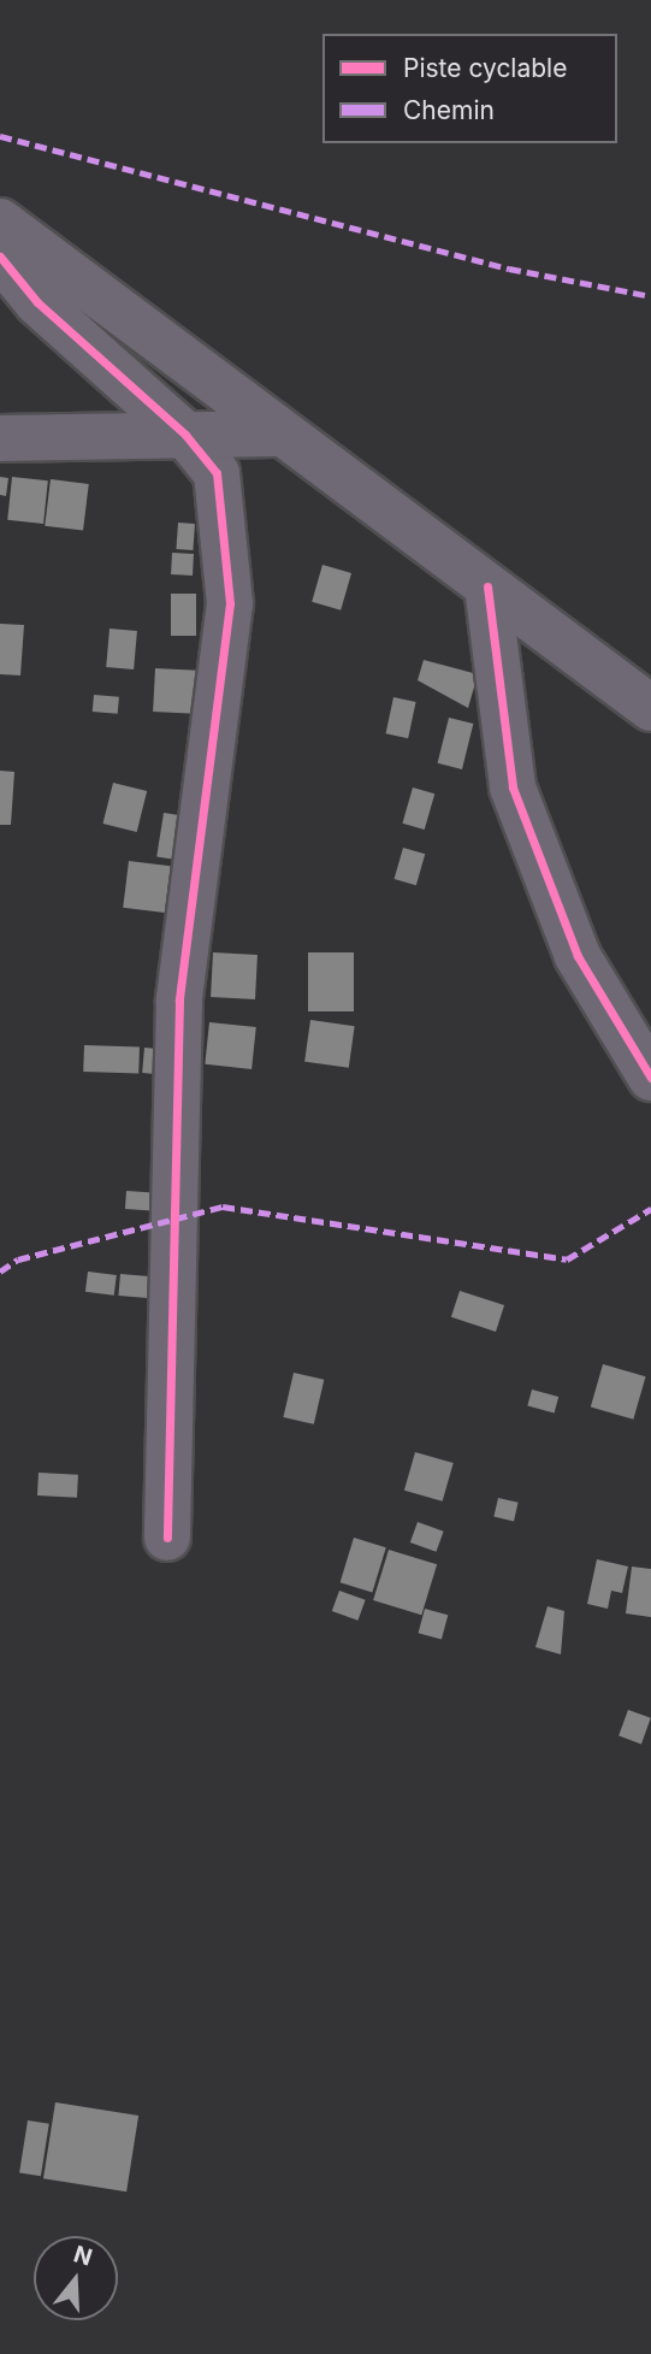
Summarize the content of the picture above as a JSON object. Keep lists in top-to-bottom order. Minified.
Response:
{"legend":["Piste cyclable","Chemin"],"north":"top"}
